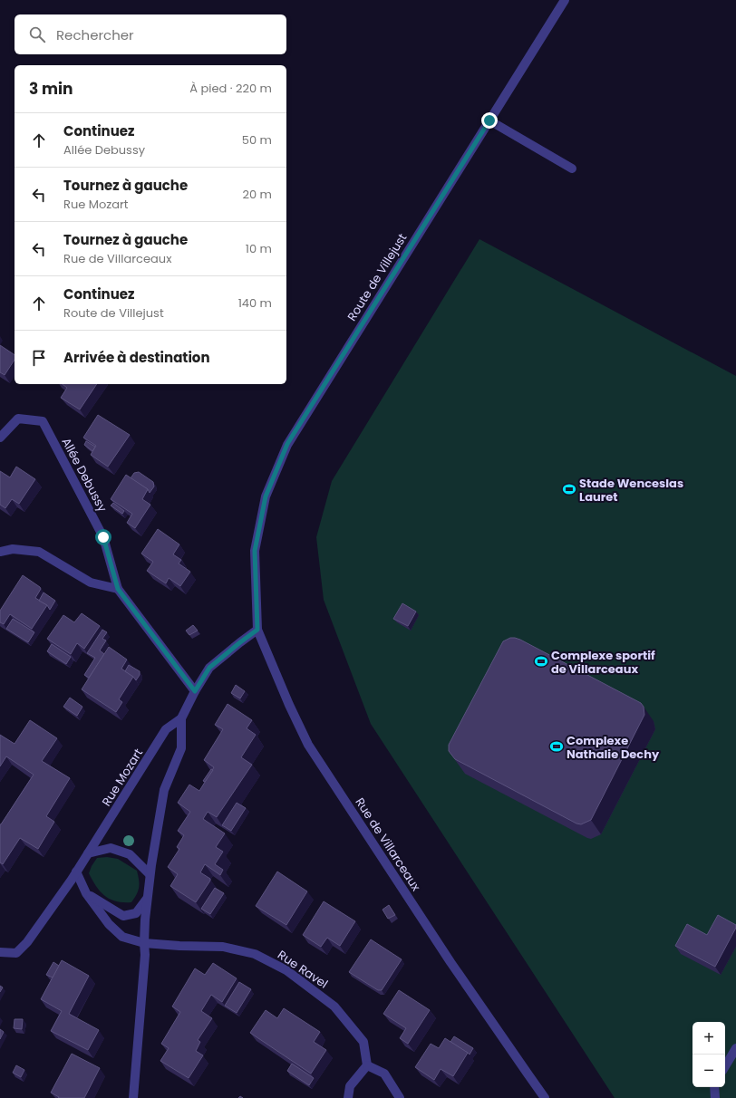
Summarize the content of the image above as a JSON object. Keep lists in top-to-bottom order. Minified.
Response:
{"streets":{"street":["Route de Villejust","Allée Debussy","Rue Mozart","Rue de Villarceaux","Rue Ravel"]},"crossings":[["Route de Villejust","Rue de Villarceaux"],["Allée Debussy","Rue Mozart"],["Rue Mozart","Rue de Villarceaux"],["Rue Mozart","Rue Ravel"]],"places":{"sports":["Stade Wenceslas Lauret","Complexe sportif de Villarceaux","Complexe Nathalie Dechy"]},"page":{"search":"Rechercher","heading":["3 min","À pied · 220 m"],"list":[["Continuez","Allée Debussy","50 m"],["Tournez à gauche","Rue Mozart","20 m"],["Tournez à gauche","Rue de Villarceaux","10 m"],["Continuez","Route de Villejust","140 m"],"Arrivée à destination"],"map_buttons":["+","−"]}}
